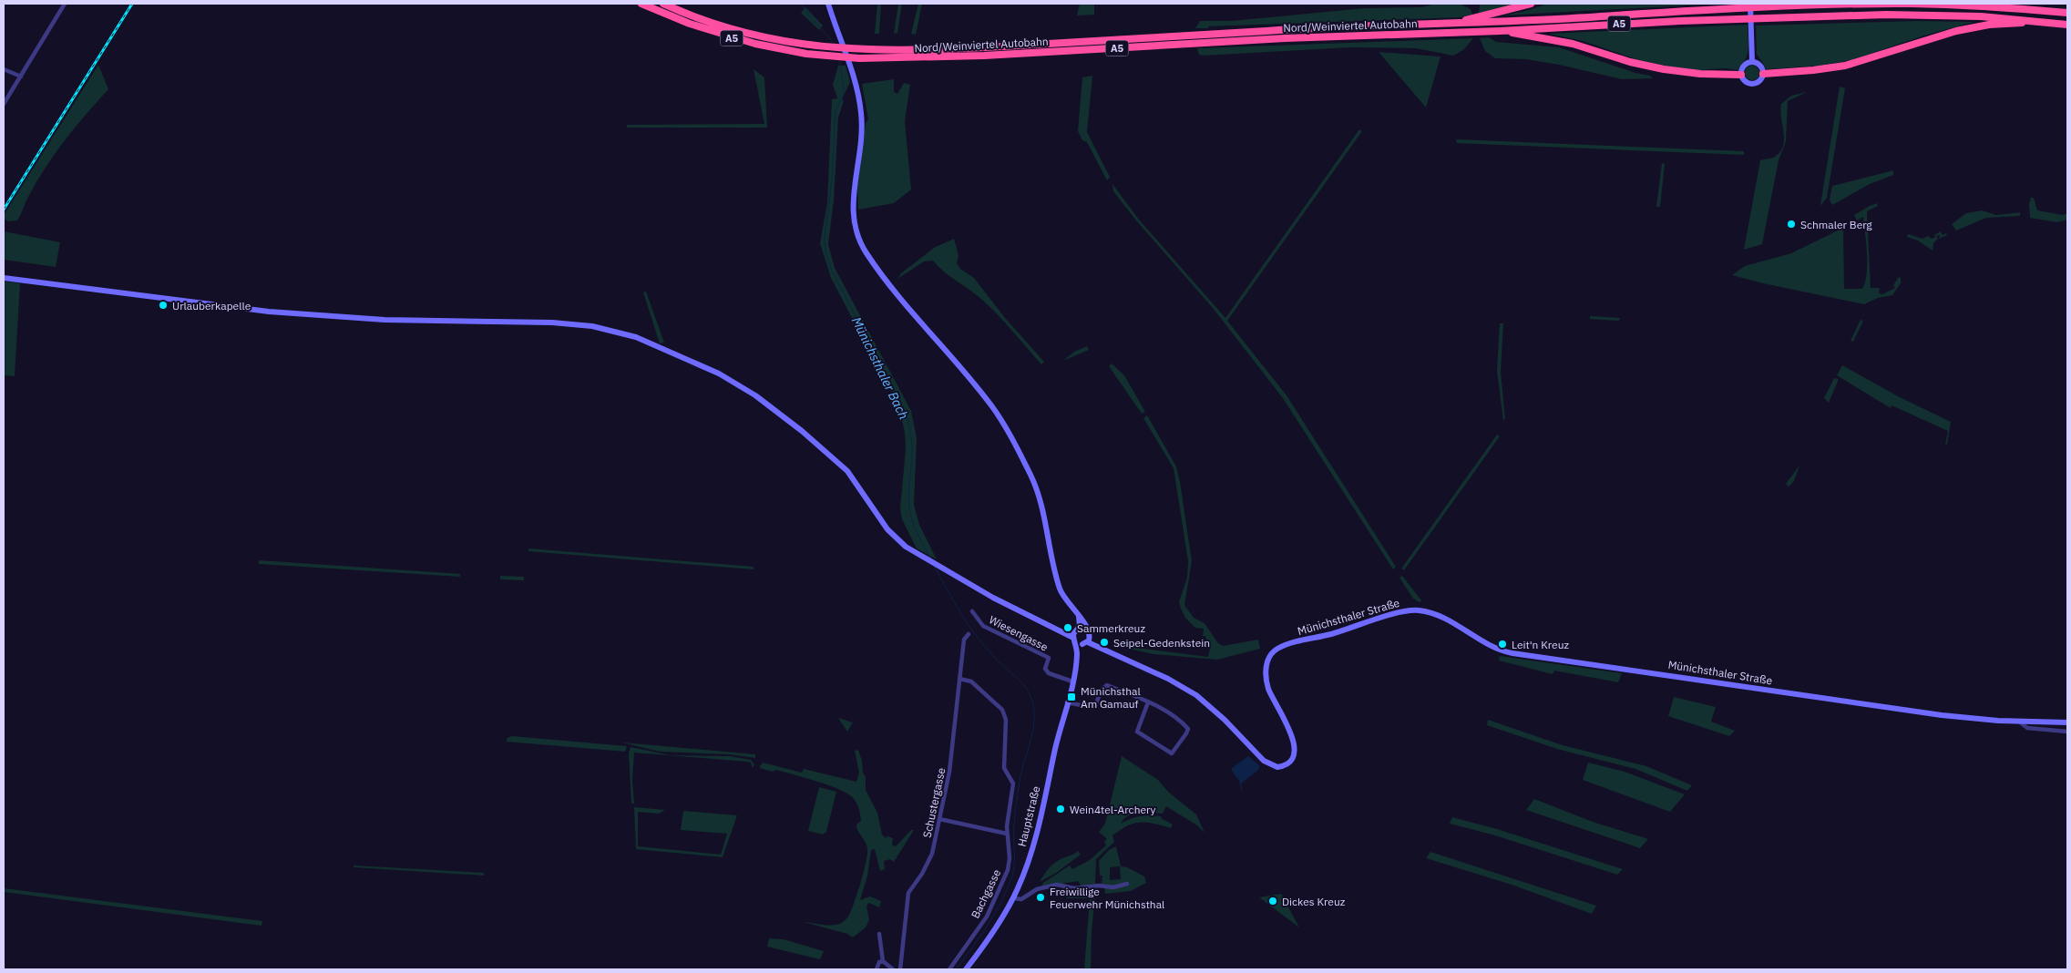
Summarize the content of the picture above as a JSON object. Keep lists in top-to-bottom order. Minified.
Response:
{"streets":{"highway":["A5","Nord/Weinviertel Autobahn"],"street":["Münichsthaler Straße","Wiesengasse","Schustergasse","Hauptstraße","Bachgasse"]},"crossings":[["Münichsthaler Straße","Hauptstraße"],["Wiesengasse","Hauptstraße"],["Schustergasse","Bachgasse"]],"water":["Münichsthaler Bach"],"places":{"other":["Schmaler Berg","Urlauberkapelle","Sammerkreuz","Seipel-Gedenkstein","Leit'n Kreuz","Wein4tel-Archery","Freiwillige Feuerwehr Münichsthal","Dickes Kreuz"],"transit":["Münichsthal Am Gamauf"]}}
